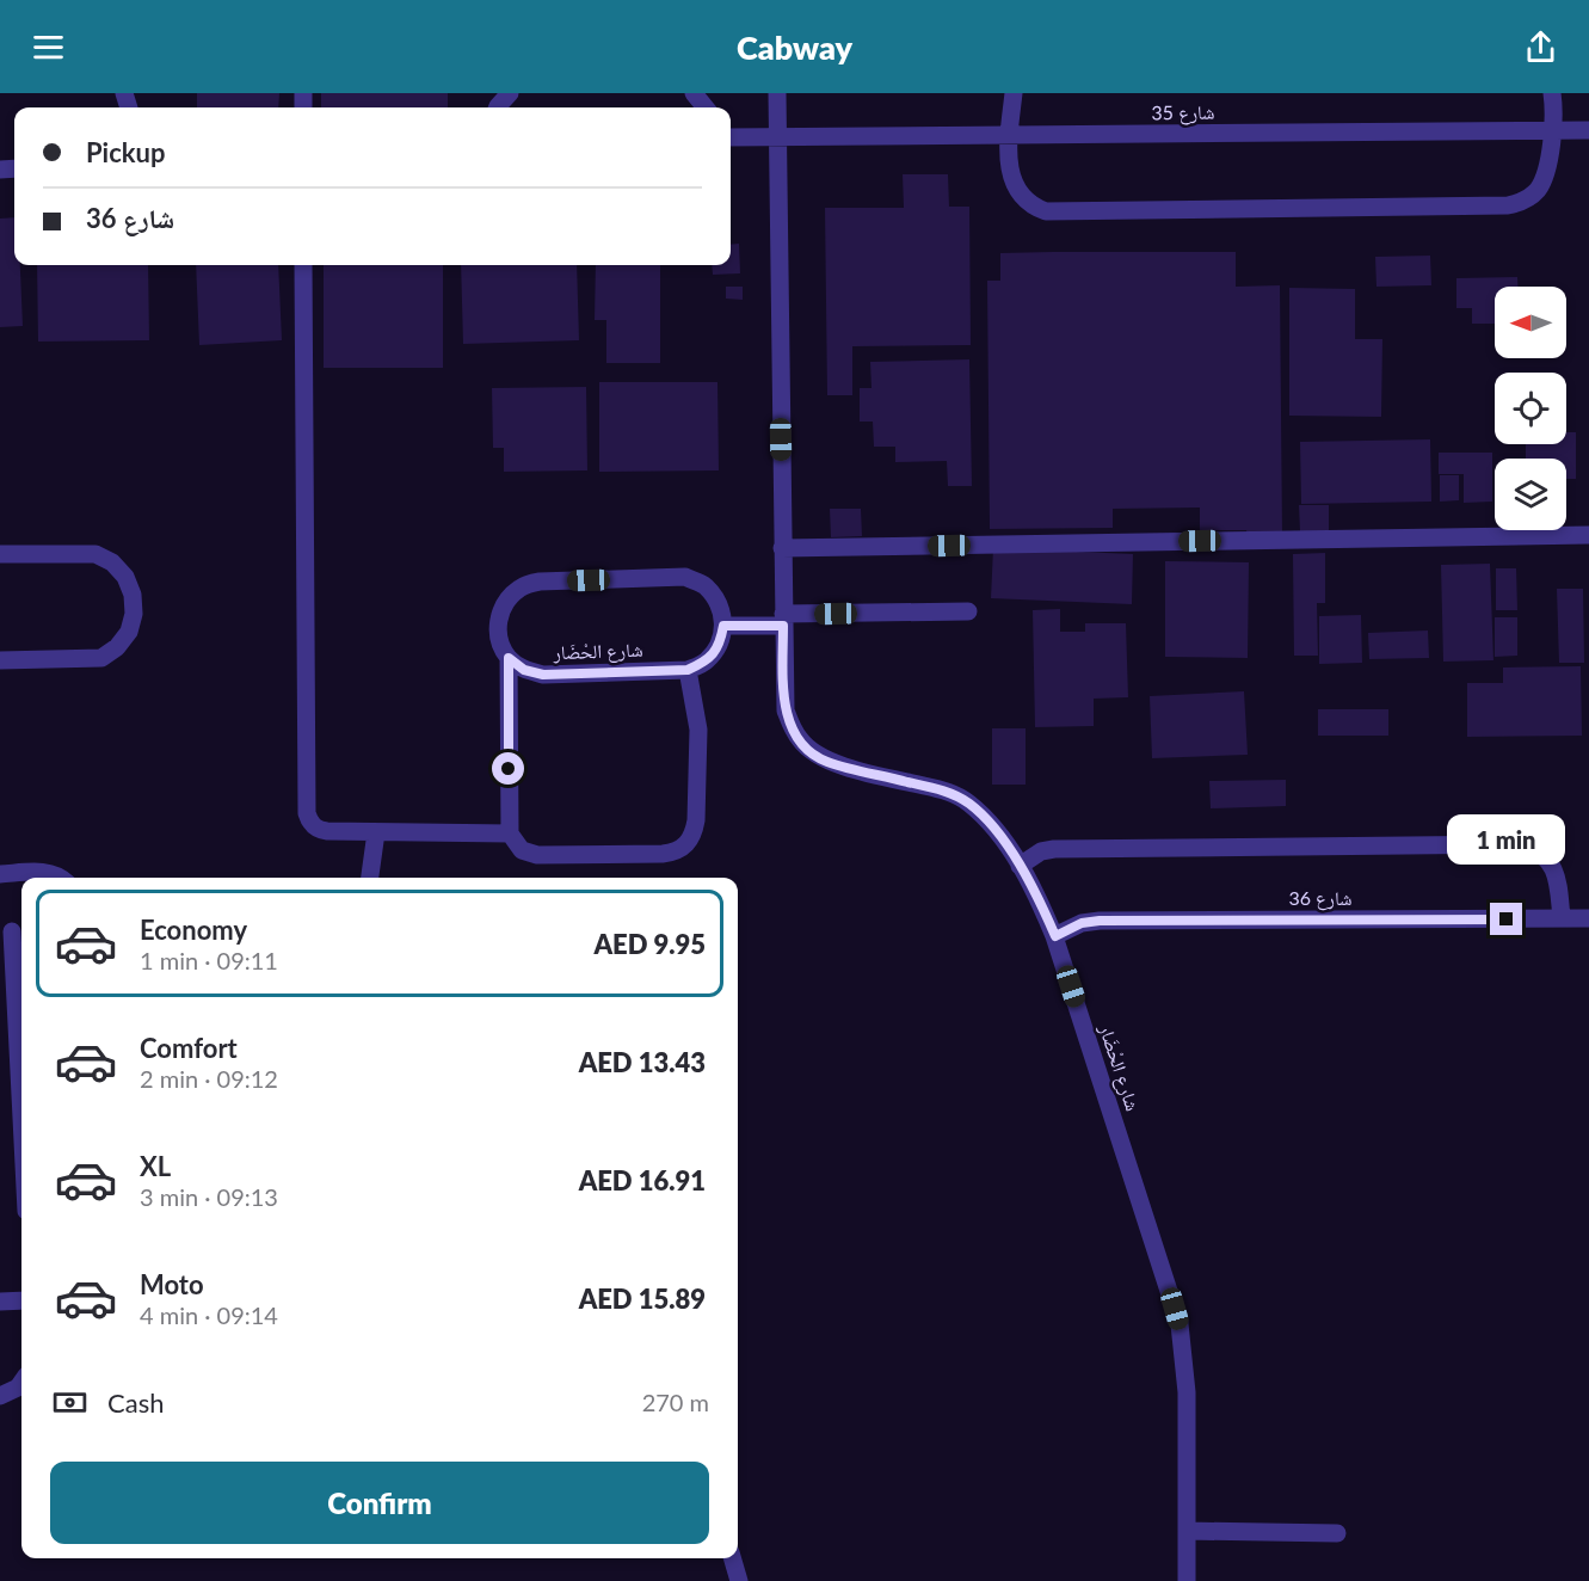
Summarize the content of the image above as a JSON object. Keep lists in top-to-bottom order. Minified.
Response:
{"streets":{"street":["شارع 35","شارع الحْضَار","شارع 36"]},"crossings":[["شارع 35","شارع الحْضَار"],["شارع الحْضَار","شارع 36"]],"north":"left","page":{"header":"Cabway","banner":["Pickup","شارع 36"],"bubble":"1 min","list":[{"name":"Economy","note":"1 min · 09:11","value":"AED 9.95"},{"name":"Comfort","note":"2 min · 09:12","value":"AED 13.43"},{"name":"XL","note":"3 min · 09:13","value":"AED 16.91"},{"name":"Moto","note":"4 min · 09:14","value":"AED 15.89"}],"pay":["Cash","270 m"],"buttons":"Confirm"}}
